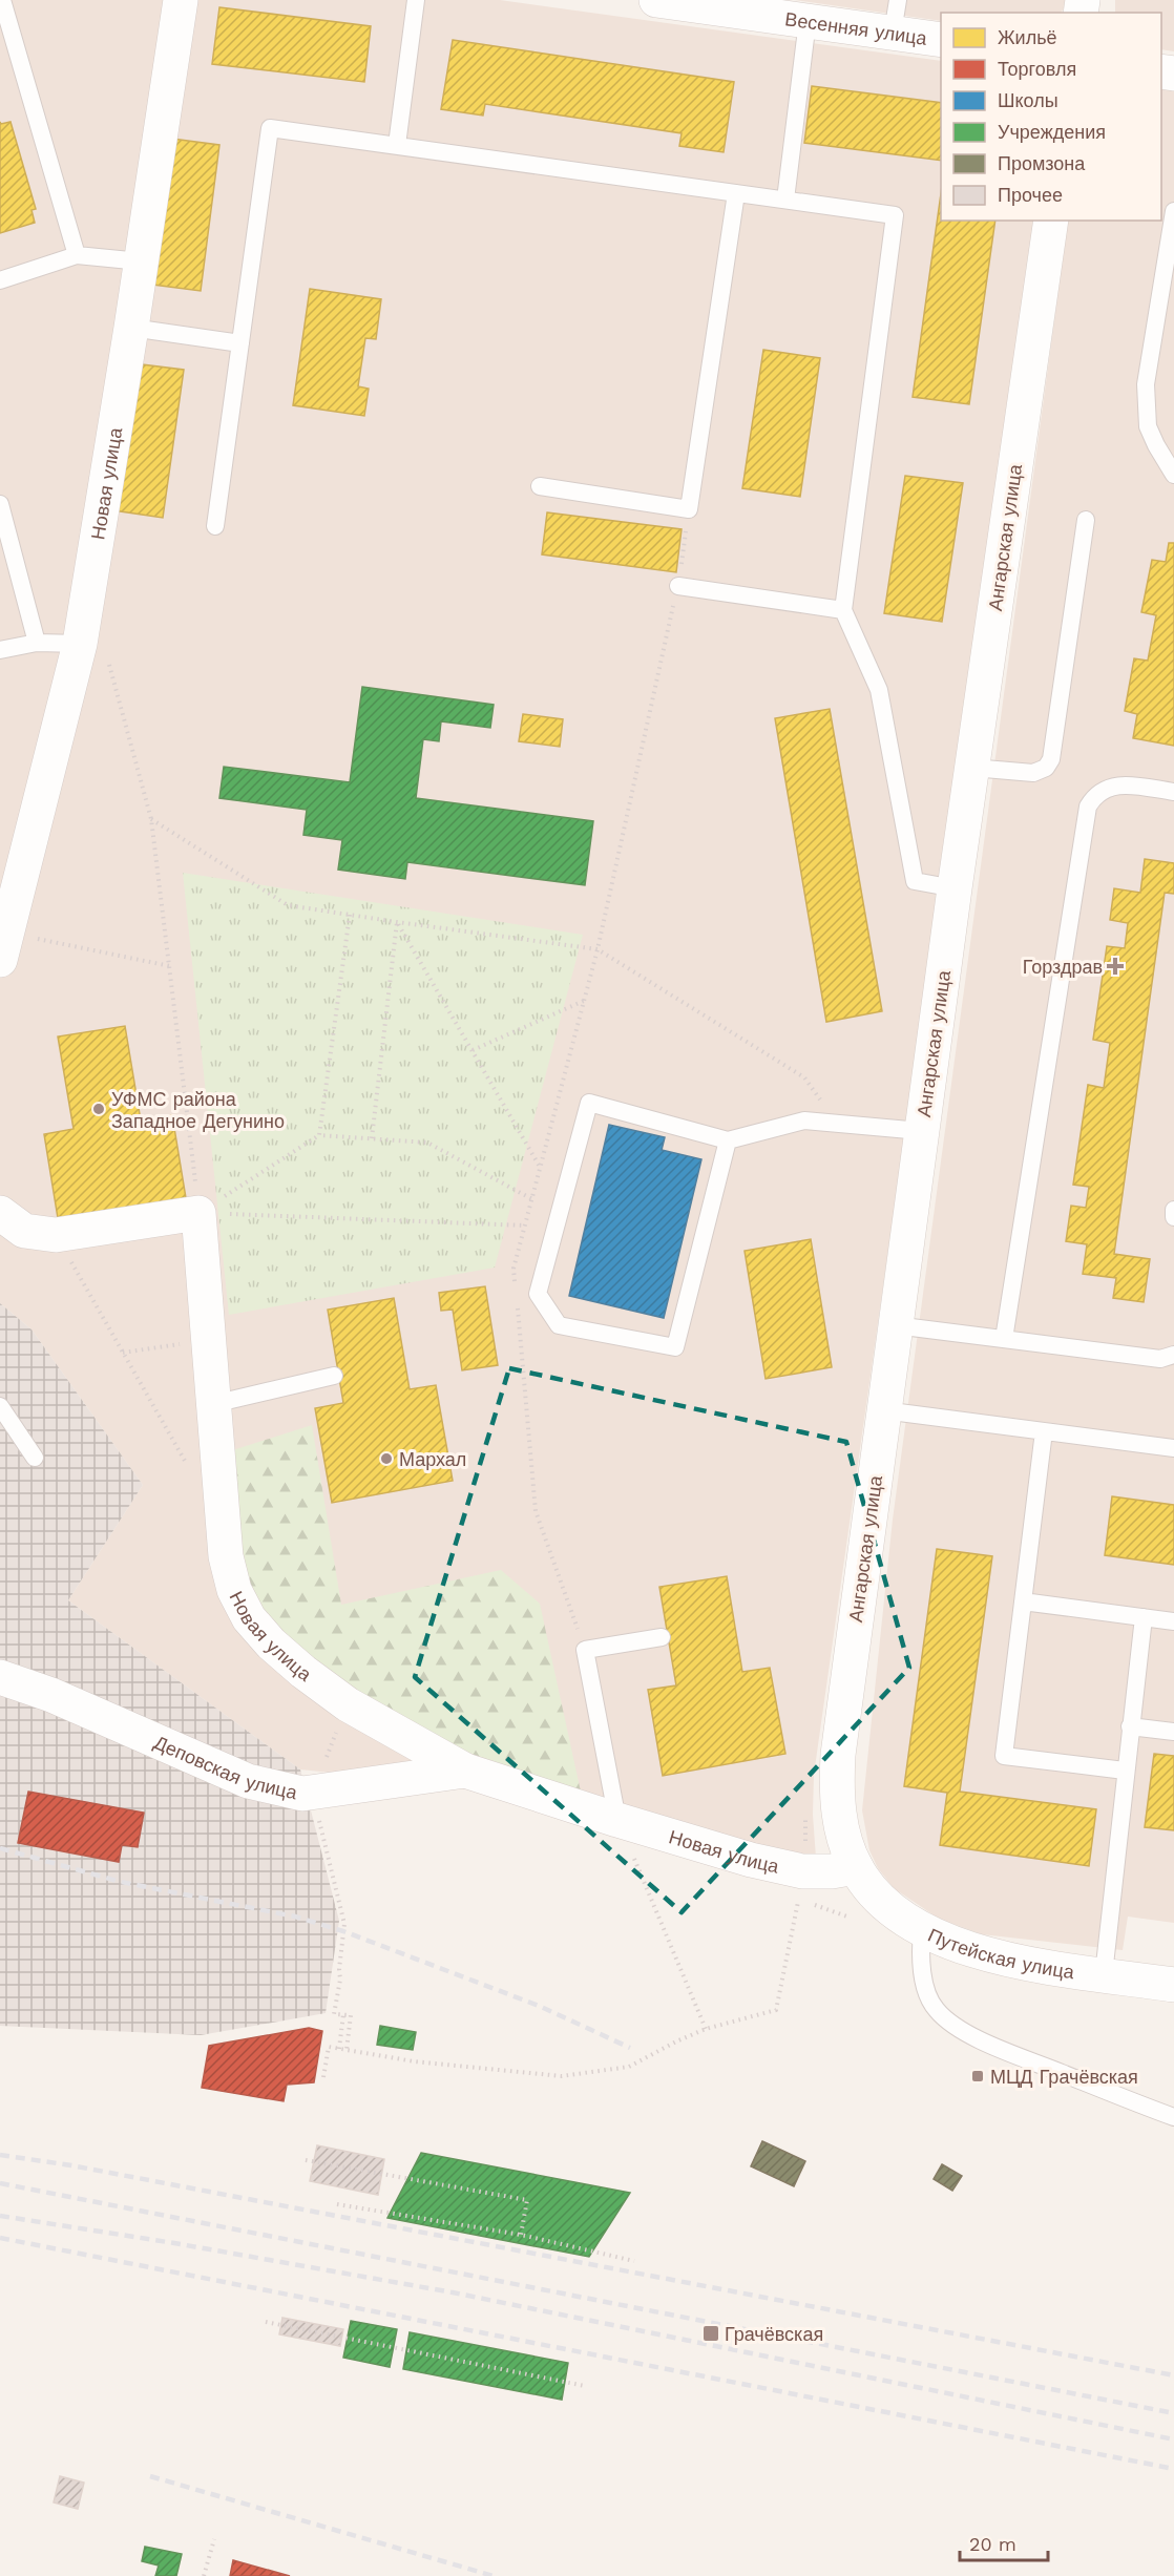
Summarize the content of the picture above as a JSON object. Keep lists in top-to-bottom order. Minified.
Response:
{"streets":{"street":["Весенняя улица","Новая улица","Ангарская улица","Деповская улица","Путейская улица"]},"crossings":[["Новая улица","Ангарская улица"],["Новая улица","Деповская улица"],["Новая улица","Путейская улица"],["Ангарская улица","Путейская улица"]],"places":{"health":["Горздрав"],"other":["УФМС района Западное Дегунино","Мархал"],"transit":["МЦД Грачёвская","Грачёвская"]},"legend":["Жильё","Торговля","Школы","Учреждения","Промзона","Прочее"],"scale_bar":"20 m"}
